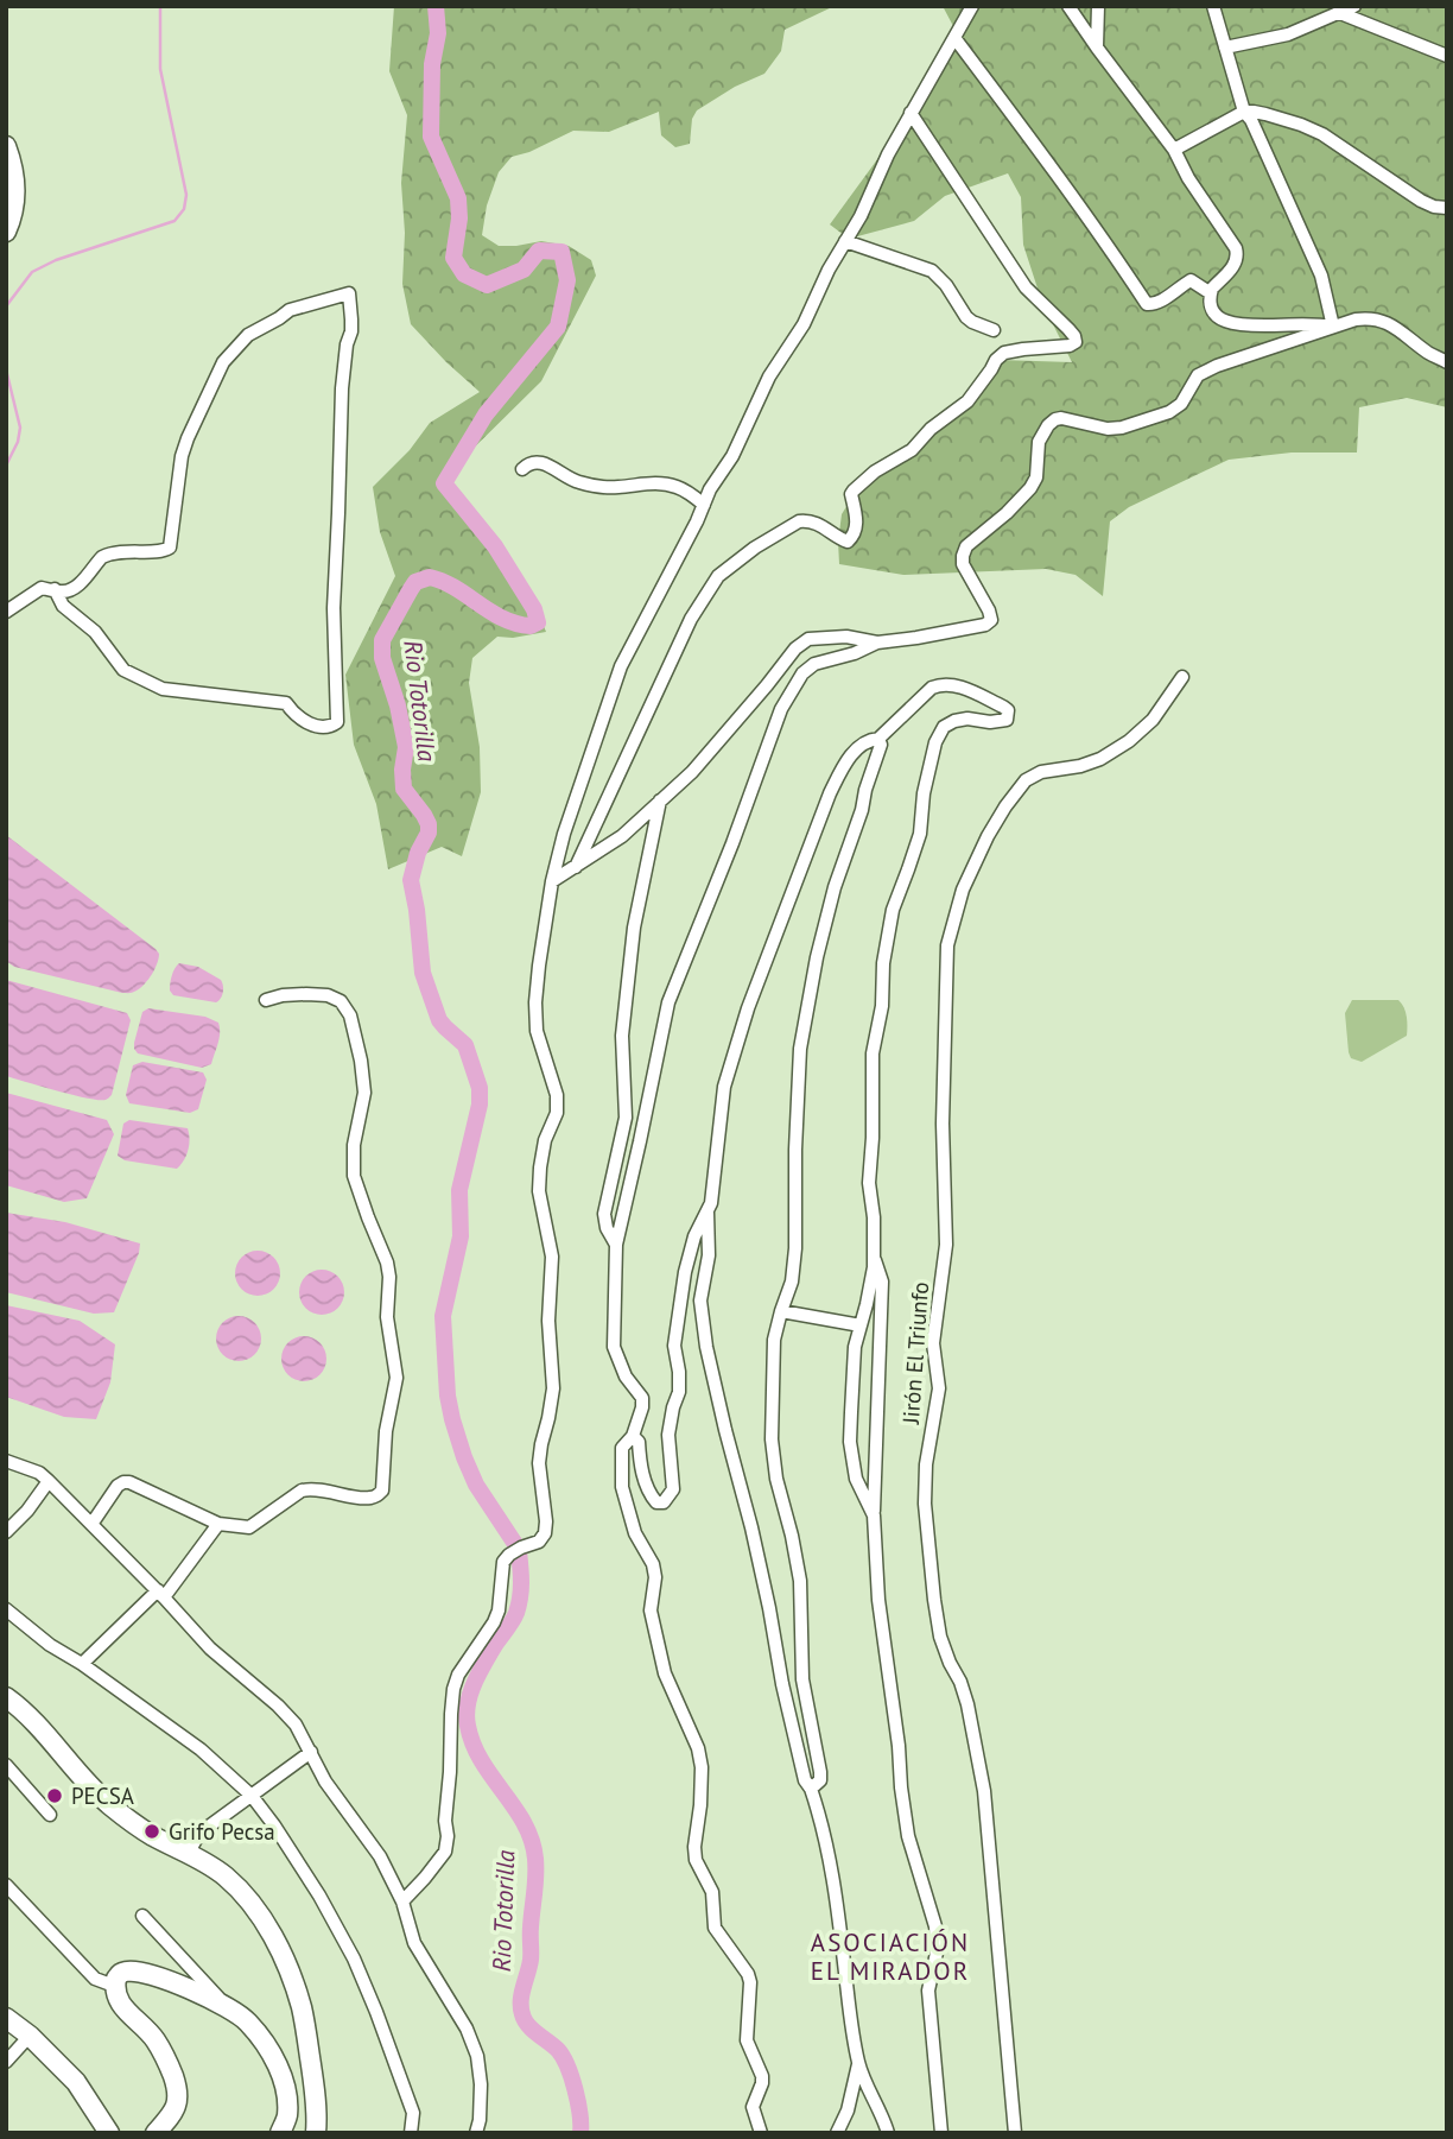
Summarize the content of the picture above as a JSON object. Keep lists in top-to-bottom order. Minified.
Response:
{"streets":{"street":["Jirón El Triunfo"]},"districts":["ASOCIACIÓN EL MIRADOR"],"water":["Rio Totorilla"],"places":["PECSA","Grifo Pecsa"]}
